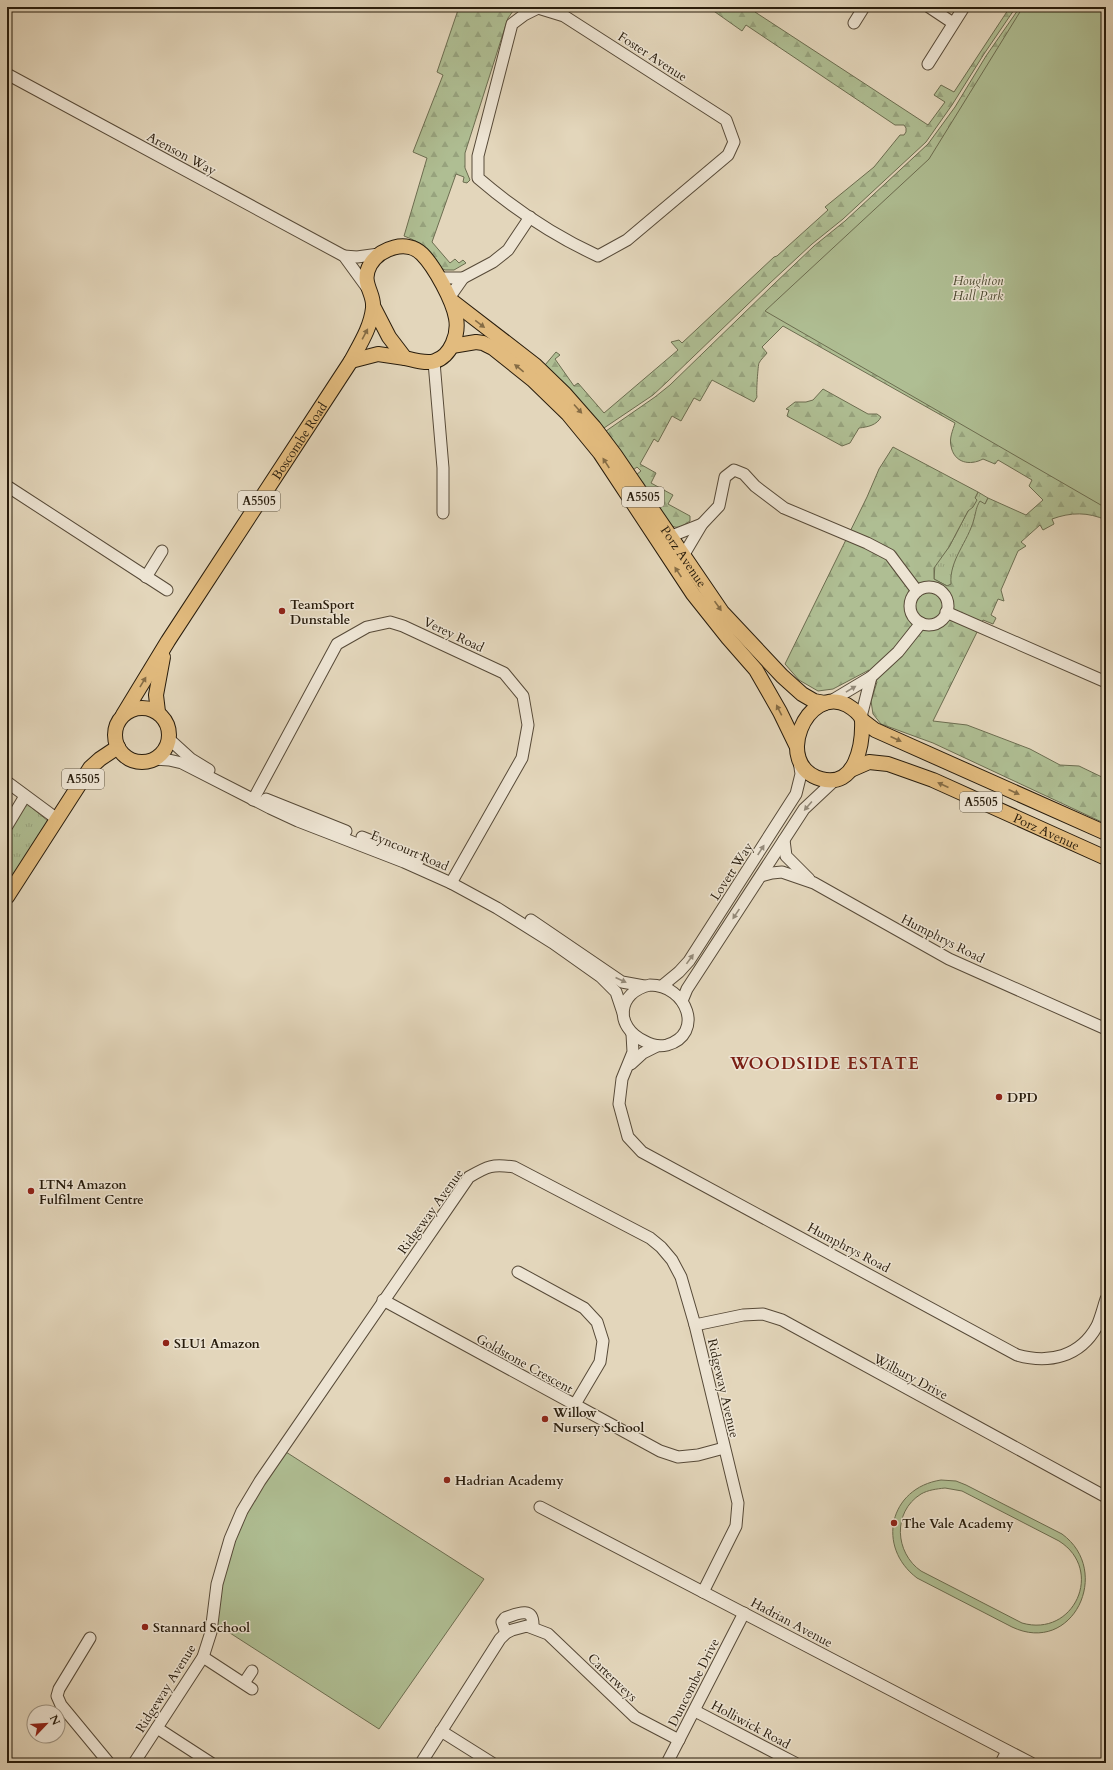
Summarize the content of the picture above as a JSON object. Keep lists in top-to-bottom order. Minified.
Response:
{"streets":{"main road":["Boscombe Road","A5505","Porz Avenue"],"street":["Foster Avenue","Arenson Way","Verey Road","Eyncourt Road","Lovett Way","Humphrys Road","Ridgeway Avenue","Goldstone Crescent","Wilbury Drive","Hadrian Avenue","Carterweys","Duncombe Drive","Holliwick Road"]},"crossings":[["Arenson Way","Boscombe Road"],["Arenson Way","A5505"],["Arenson Way","Porz Avenue"],["Boscombe Road","A5505"],["Boscombe Road","Porz Avenue"],["Boscombe Road","Eyncourt Road"],["A5505","Porz Avenue"],["A5505","Eyncourt Road"],["A5505","Lovett Way"],["Porz Avenue","Lovett Way"],["Verey Road","Eyncourt Road"],["Eyncourt Road","Lovett Way"],["Eyncourt Road","Humphrys Road"],["Lovett Way","Humphrys Road"],["Ridgeway Avenue","Goldstone Crescent"],["Ridgeway Avenue","Wilbury Drive"],["Ridgeway Avenue","Hadrian Avenue"],["Hadrian Avenue","Duncombe Drive"],["Carterweys","Duncombe Drive"],["Duncombe Drive","Holliwick Road"]],"districts":["WOODSIDE ESTATE"],"parks":["Houghton Hall Park"],"places":["TeamSport Dunstable","DPD","LTN4 Amazon Fulfilment Centre","SLU1 Amazon","Willow Nursery School","Hadrian Academy","The Vale Academy","Stannard School"],"north":"top right"}
